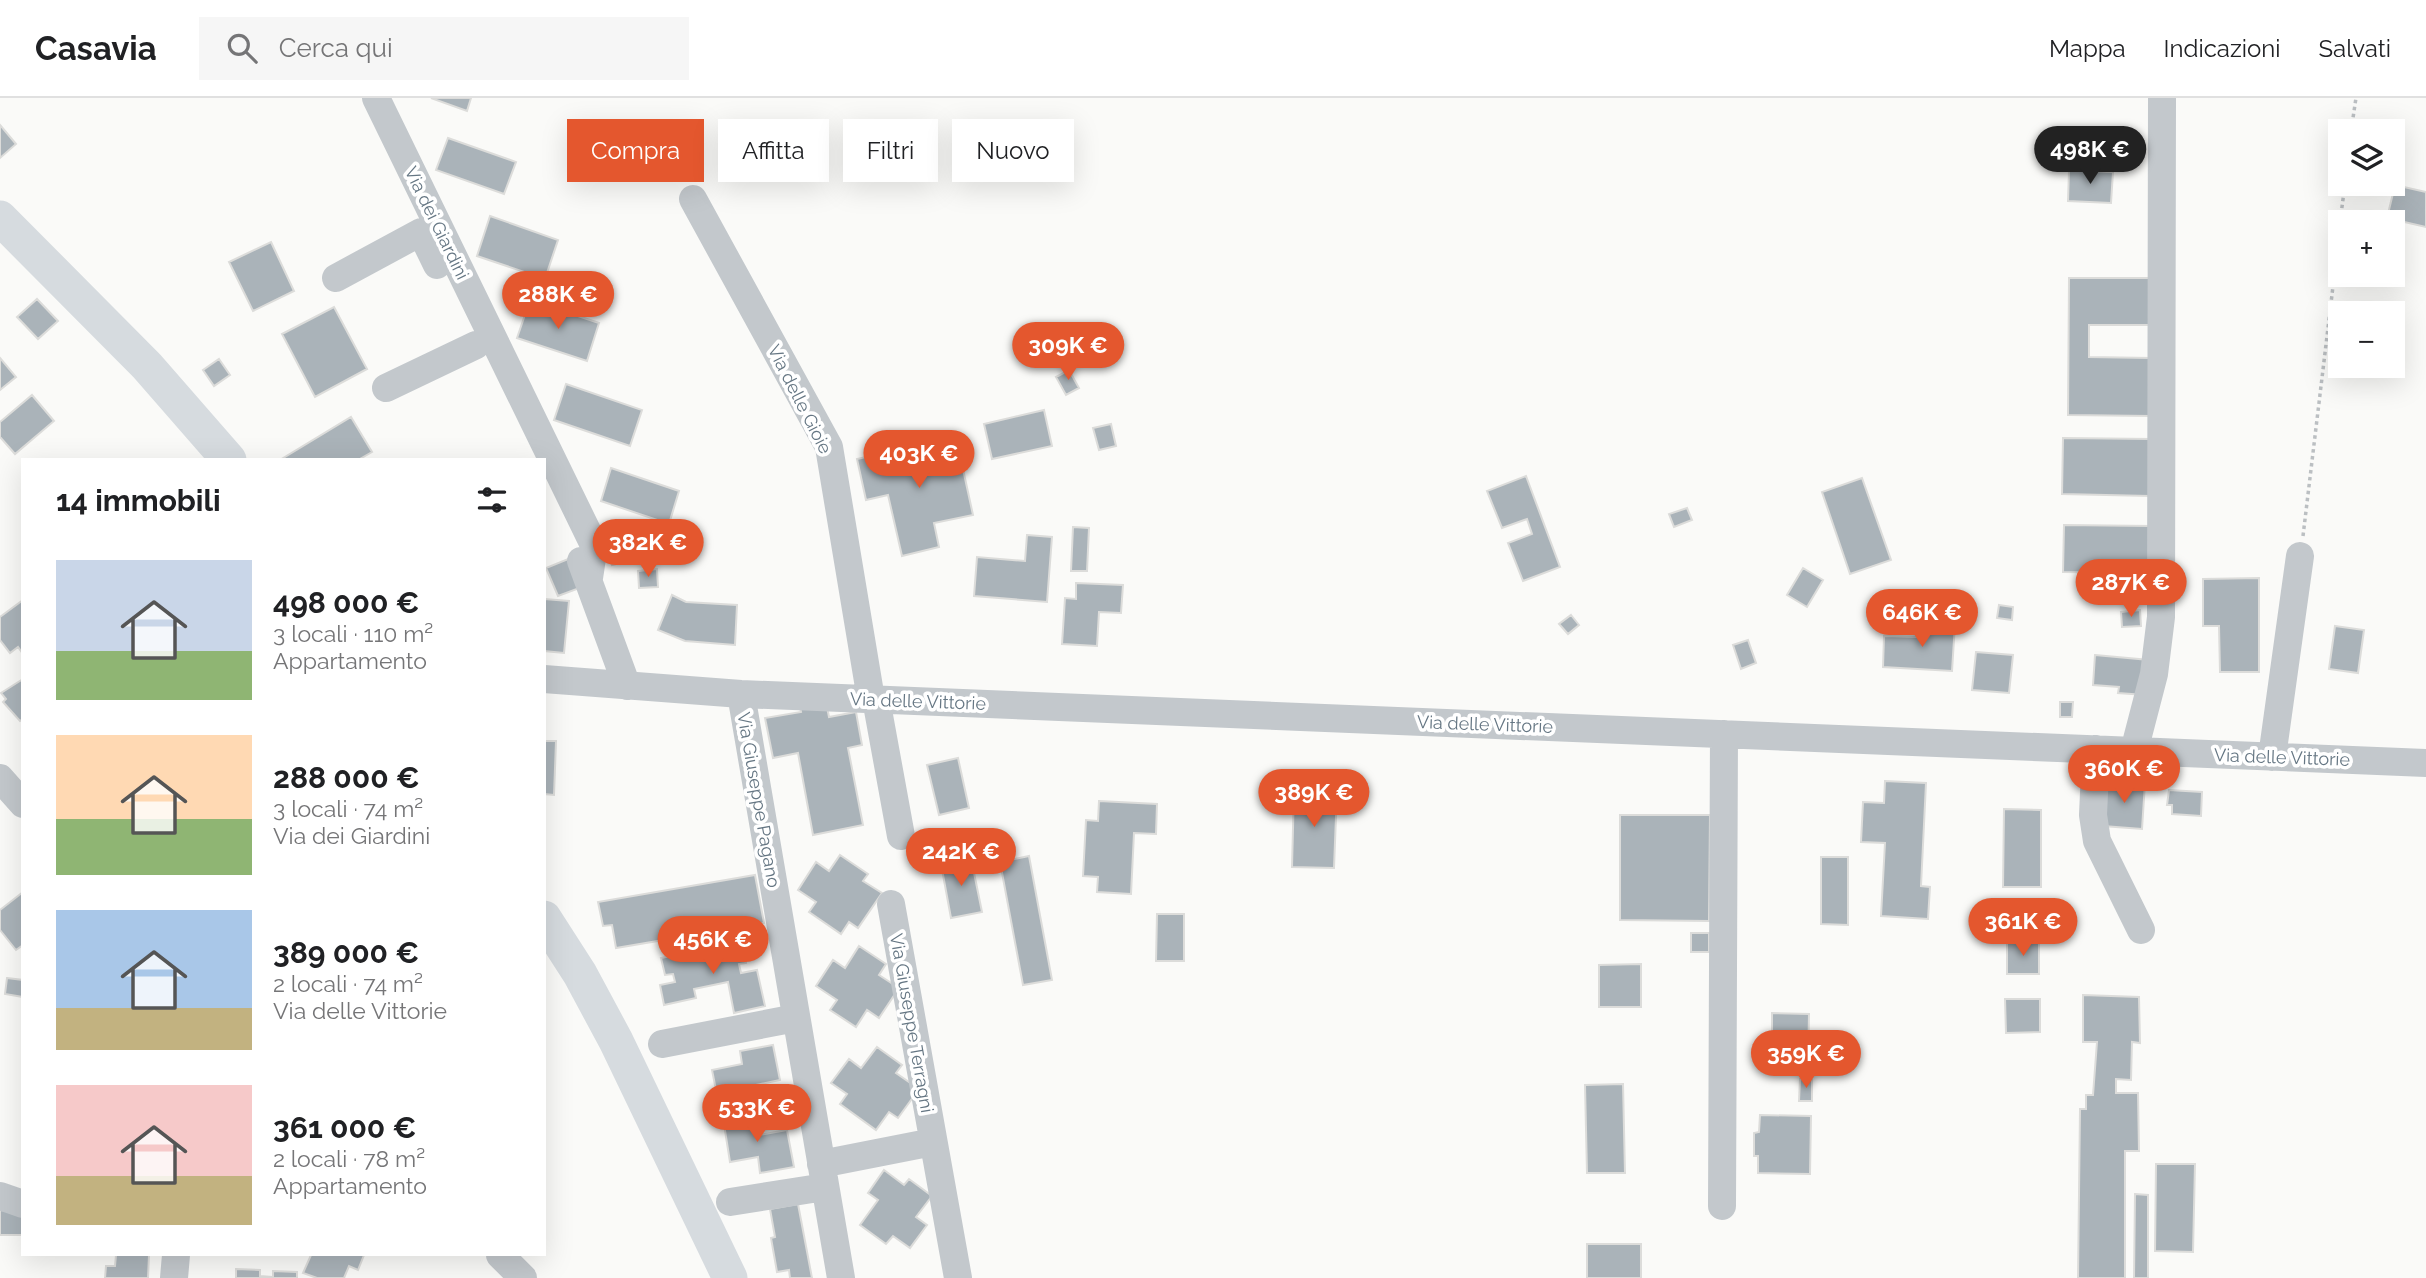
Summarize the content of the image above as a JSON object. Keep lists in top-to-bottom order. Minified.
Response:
{"streets":{"street":["Via dei Giardini","Via delle Gioie","Via delle Vittorie","Via Giuseppe Pagano","Via Giuseppe Terragni"]},"crossings":[["Via dei Giardini","Via delle Vittorie"],["Via delle Gioie","Via delle Vittorie"],["Via delle Vittorie","Via Giuseppe Pagano"]],"page":{"header":"Casavia","search":"Cerca qui","nav":["Mappa","Indicazioni","Salvati"],"map_buttons":["+","−"],"chip":["Compra","Affitta","Filtri","Nuovo"],"price":["498K €","288K €","309K €","403K €","382K €","287K €","646K €","360K €","389K €","242K €","361K €","456K €","359K €","533K €"],"heading":"14 immobili","list":[{"name":"498 000 €","note":"3 locali · 110 m² · Appartamento"},{"name":"288 000 €","note":"3 locali · 74 m² · Via dei Giardini"},{"name":"389 000 €","note":"2 locali · 74 m² · Via delle Vittorie"},{"name":"361 000 €","note":"2 locali · 78 m² · Appartamento"}]}}
